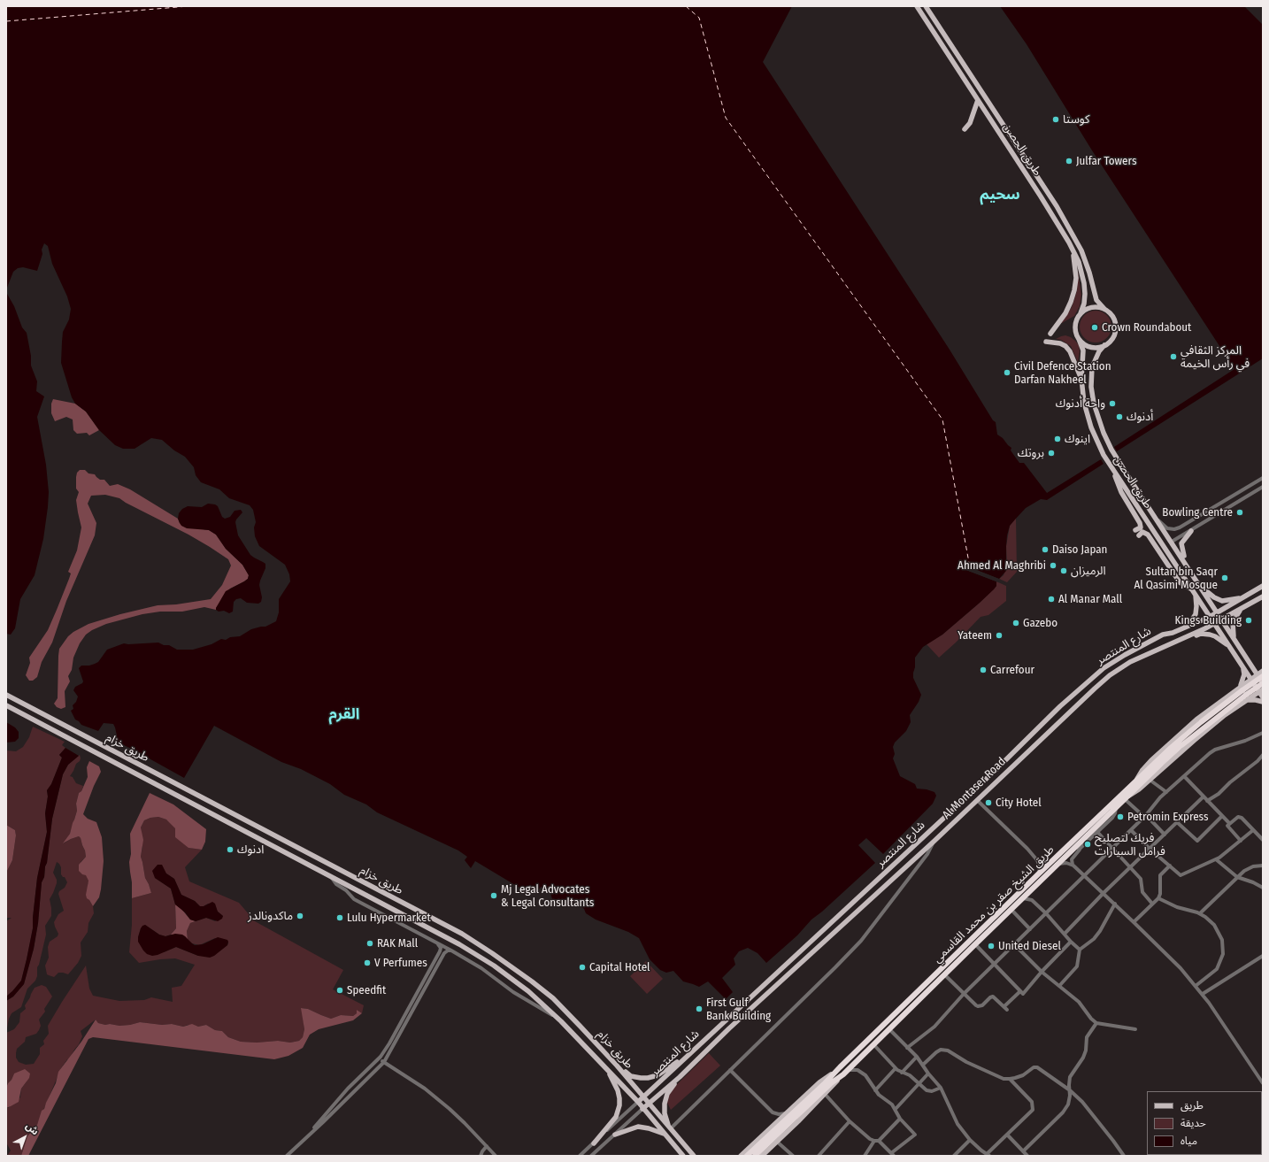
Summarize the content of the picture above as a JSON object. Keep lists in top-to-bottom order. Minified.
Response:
{"streets":{"highway":["طريق الشيخ صقر بن محمد القاسمي"],"main road":["طريق الحصن","شارع المنتصر","طريق خزام","Al Montaser Road"]},"crossings":[["طريق الحصن","شارع المنتصر"],["طريق الحصن","Al Montaser Road"],["طريق الحصن","طريق الشيخ صقر بن محمد القاسمي"],["شارع المنتصر","طريق خزام"],["شارع المنتصر","Al Montaser Road"]],"districts":["سحيم","القرم"],"places":["كوستا","Julfar Towers","Crown Roundabout","المركز الثقافي في رأس الخيمة","Civil Defence Station Darfan Nakheel","واحة أدنوك","أدنوك","اينوك","بروتك","Bowling Centre","Daiso Japan","Ahmed Al Maghribi","الرميزان","Sultan bin Saqr Al Qasimi Mosque","Al Manar Mall","Kings Building","Gazebo","Yateem","Carrefour","City Hotel","Petromin Express","فريك لتصليح فرامل السيارات","ادنوك","Mj Legal Advocates & Legal Consultants","ماكدونالدز","Lulu Hypermarket","RAK Mall","United Diesel","V Perfumes","Capital Hotel","Speedfit","First Gulf Bank Building"],"legend":["طريق","حديقة","مياه"],"north":"top right"}
